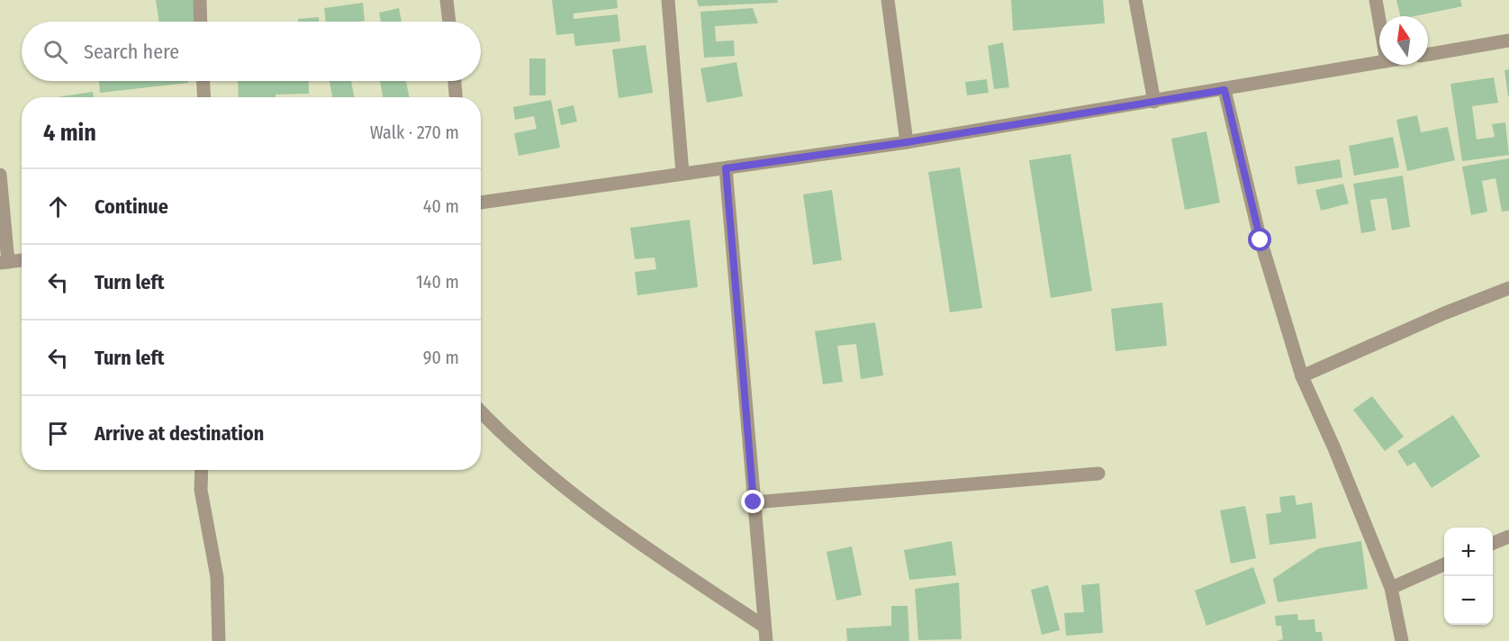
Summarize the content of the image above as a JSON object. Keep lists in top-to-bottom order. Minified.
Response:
{"north":"top","page":{"search":"Search here","heading":["4 min","Walk · 270 m"],"list":[["Continue","40 m"],["Turn left","140 m"],["Turn left","90 m"],"Arrive at destination"],"map_buttons":["+","−"]}}
